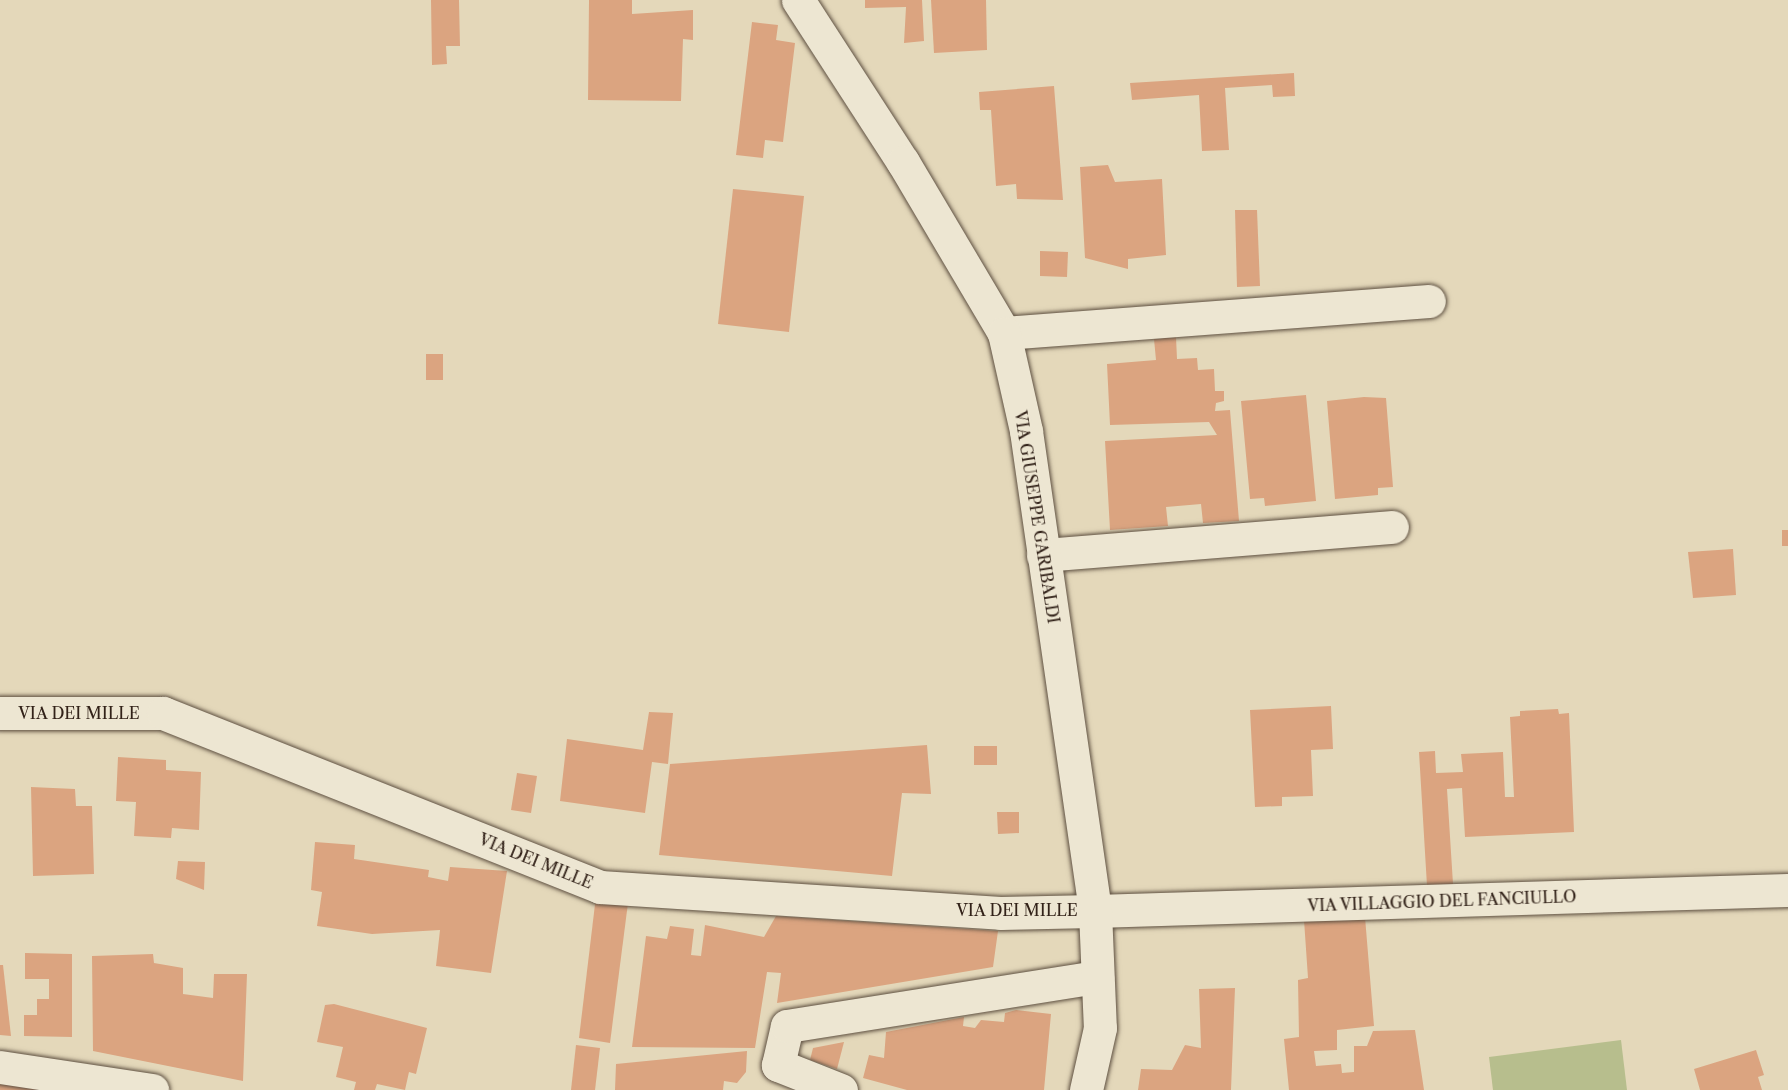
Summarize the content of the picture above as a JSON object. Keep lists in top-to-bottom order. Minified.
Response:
{"streets":{"street":["VIA GIUSEPPE GARIBALDI","VIA DEI MILLE","VIA VILLAGGIO DEL FANCIULLO"]},"crossings":[["VIA GIUSEPPE GARIBALDI","VIA DEI MILLE"],["VIA GIUSEPPE GARIBALDI","VIA VILLAGGIO DEL FANCIULLO"],["VIA DEI MILLE","VIA VILLAGGIO DEL FANCIULLO"]]}
